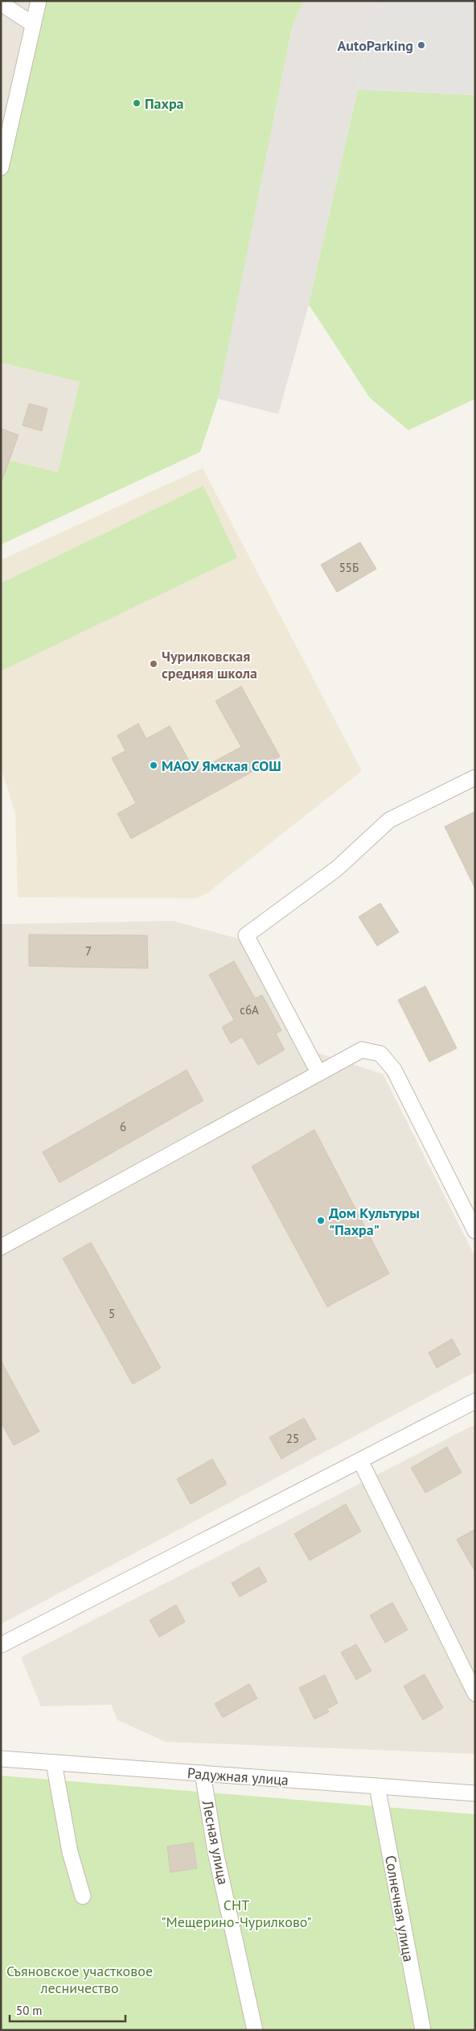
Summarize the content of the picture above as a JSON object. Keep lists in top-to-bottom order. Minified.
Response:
{"streets":{"street":["Радужная улица","Лесная улица","Солнечная улица"]},"crossings":[["Радужная улица","Лесная улица"],["Радужная улица","Солнечная улица"]],"parks":["СНТ \"Мещерино-Чурилково\"","Съяновское участковое лесничество"],"places":["AutoParking","Пахра","Чурилковская средняя школа","МАОУ Ямская СОШ","Дом Культуры \"Пахра\""],"house_numbers":["55Б","7","с6А","6","5","25"],"scale_bar":"50 m"}
